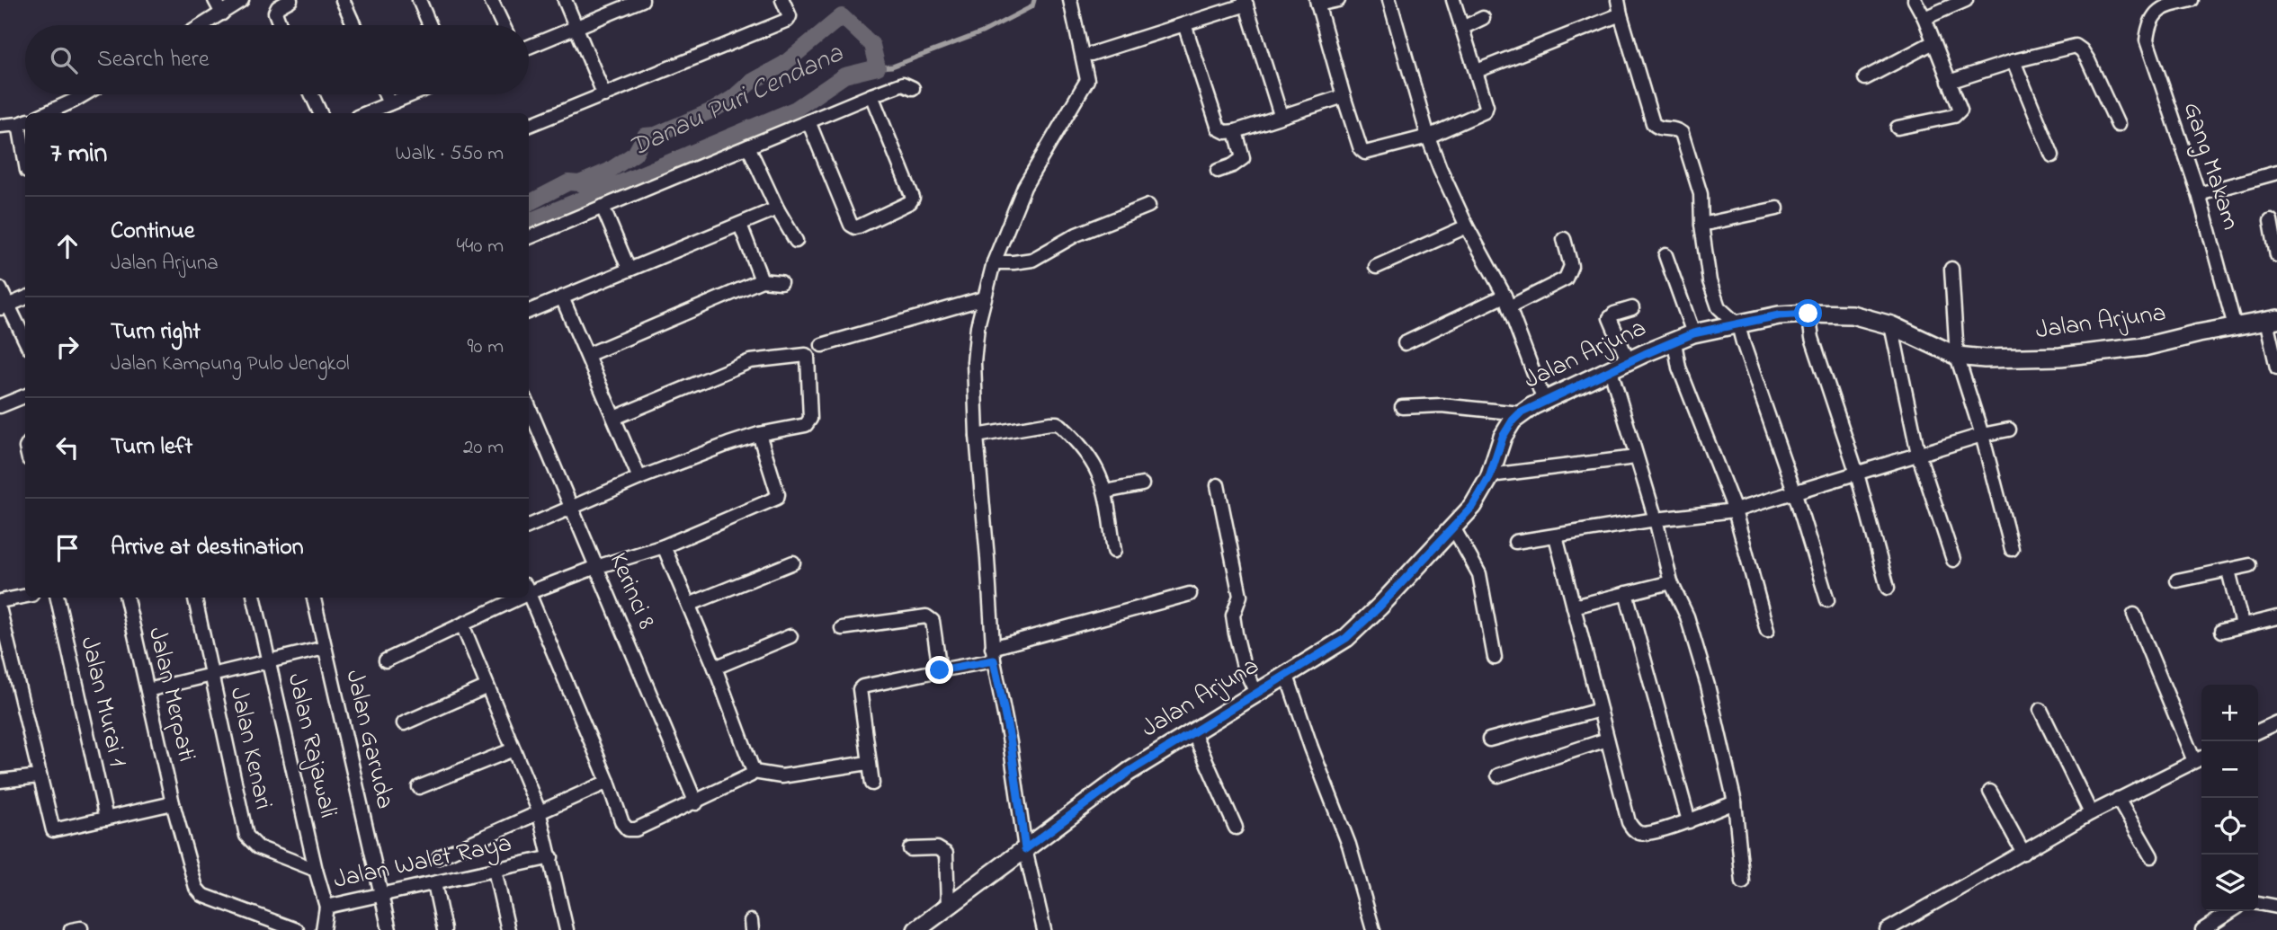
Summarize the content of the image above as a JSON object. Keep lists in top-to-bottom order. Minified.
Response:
{"streets":{"street":["Gang Makam","Jalan Arjuna","Kerinci 8","Jalan Merpati","Jalan Murai 1","Jalan Garuda","Jalan Rajawali","Jalan Kenari","Jalan Walet Raya"]},"crossings":[["Gang Makam","Jalan Arjuna"],["Jalan Garuda","Jalan Walet Raya"],["Jalan Rajawali","Jalan Kenari"],["Jalan Rajawali","Jalan Walet Raya"]],"water":["Danau Puri Cendana"],"page":{"search":"Search here","heading":["7 min","Walk · 550 m"],"list":[["Continue","Jalan Arjuna","440 m"],["Turn right","Jalan Kampung Pulo Jengkol","90 m"],["Turn left","20 m"],"Arrive at destination"],"map_buttons":["+","−"]}}
